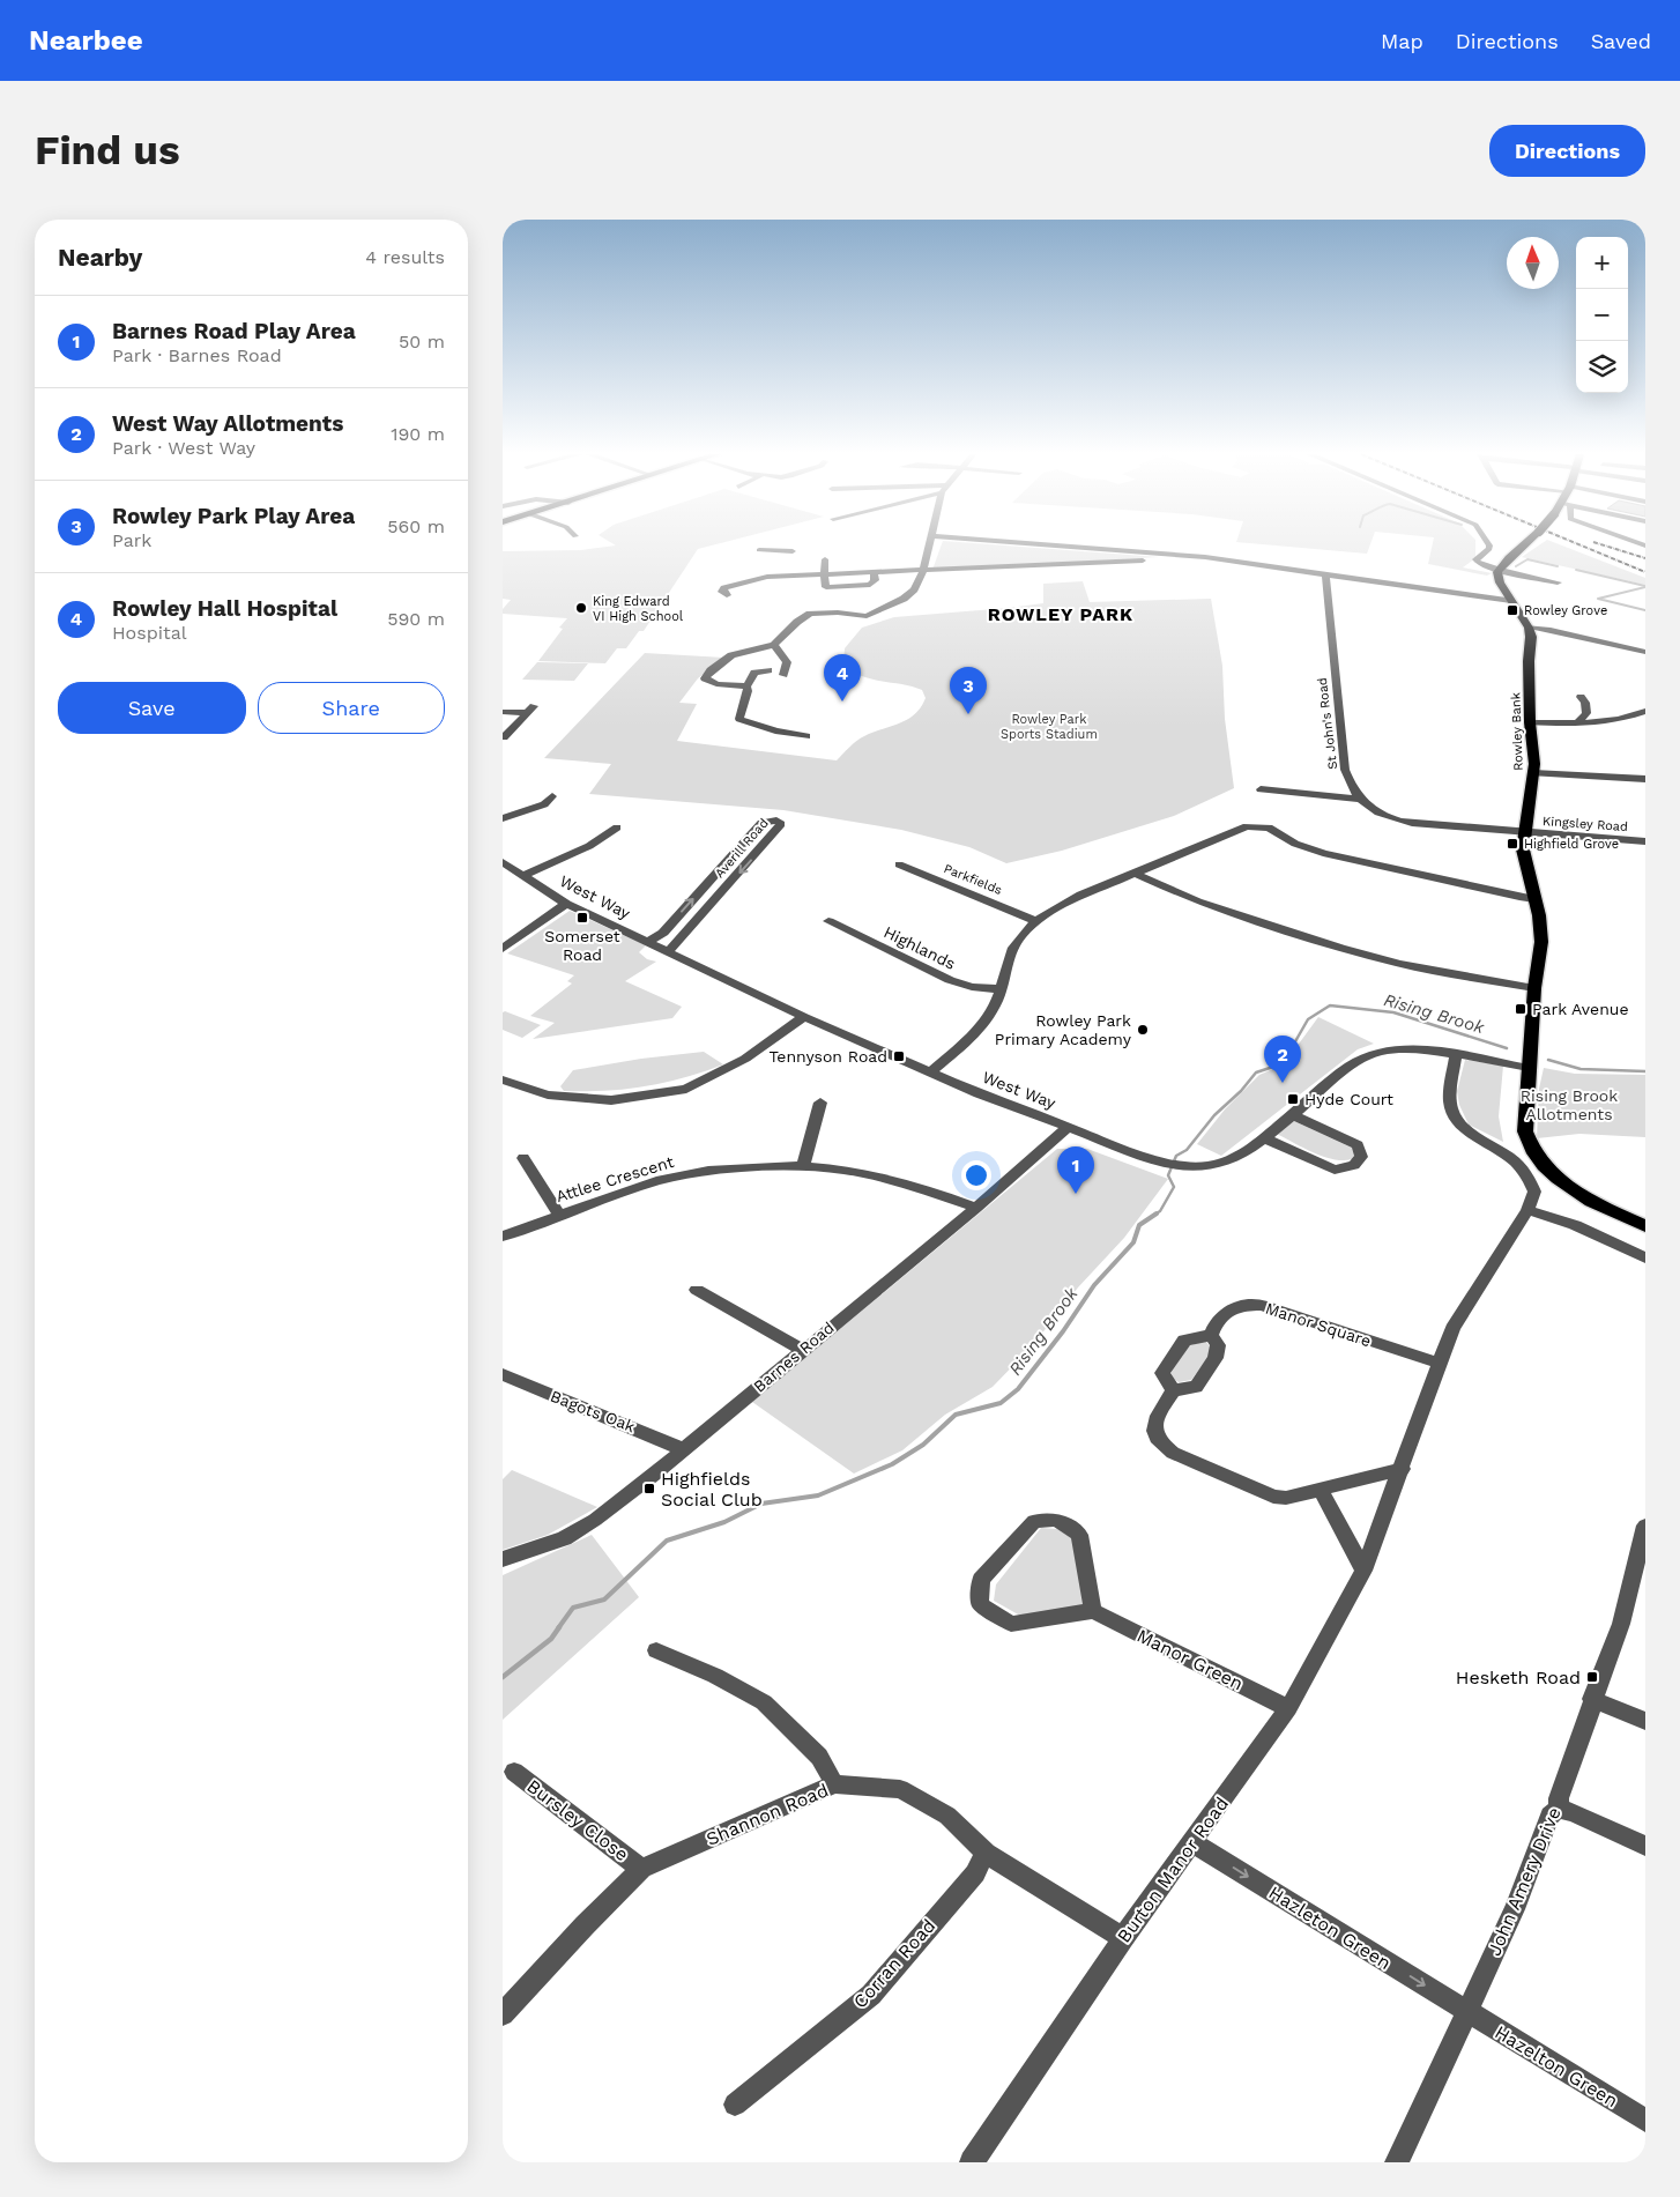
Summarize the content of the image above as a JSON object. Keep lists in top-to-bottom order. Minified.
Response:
{"streets":{"highway":["Rowley Bank"],"street":["St John's Road","Kingsley Road","Averill Road","Parkfields","West Way","Highlands","Attlee Crescent","Manor Square","Barnes Road","Bagots Oak","Manor Green","Shannon Road","Bursley Close","Burton Manor Road","John Amery Drive","Hazleton Green","Corran Road","Hazelton Green"]},"crossings":[["St John's Road","Rowley Bank"],["St John's Road","Kingsley Road"],["Rowley Bank","Kingsley Road"],["Averill Road","West Way"],["West Way","Barnes Road"],["West Way","Burton Manor Road"],["Attlee Crescent","Barnes Road"],["Manor Square","Burton Manor Road"],["Barnes Road","Bagots Oak"],["Manor Green","Burton Manor Road"],["Shannon Road","Bursley Close"],["Shannon Road","Burton Manor Road"],["Shannon Road","Corran Road"],["Burton Manor Road","Hazleton Green"],["John Amery Drive","Hazleton Green"],["John Amery Drive","Hazelton Green"],["Hazleton Green","Hazelton Green"]],"one_way":["Hazleton Green"],"districts":["ROWLEY PARK"],"water":["Rising Brook"],"parks":["Rowley Park Sports Stadium","Rising Brook Allotments"],"places":{"other":["King Edward VI High School","Rowley Park Primary Academy"],"transit":["Rowley Grove","Highfield Grove","Somerset Road","Park Avenue","Tennyson Road","Hyde Court","Highfields Social Club","Hesketh Road"]},"north":"top","page":{"header":"Nearbee","nav":["Map","Directions","Saved"],"buttons":["Directions",["Save","Share"]],"title":"Find us","heading":["Nearby","4 results"],"map_buttons":["+","−"],"list":[{"mark":"1","name":"Barnes Road Play Area","note":"Park · Barnes Road","value":"50 m"},{"mark":"2","name":"West Way Allotments","note":"Park · West Way","value":"190 m"},{"mark":"3","name":"Rowley Park Play Area","note":"Park","value":"560 m"},{"mark":"4","name":"Rowley Hall Hospital","note":"Hospital","value":"590 m"}],"pins":["4","3","2","1"]}}
